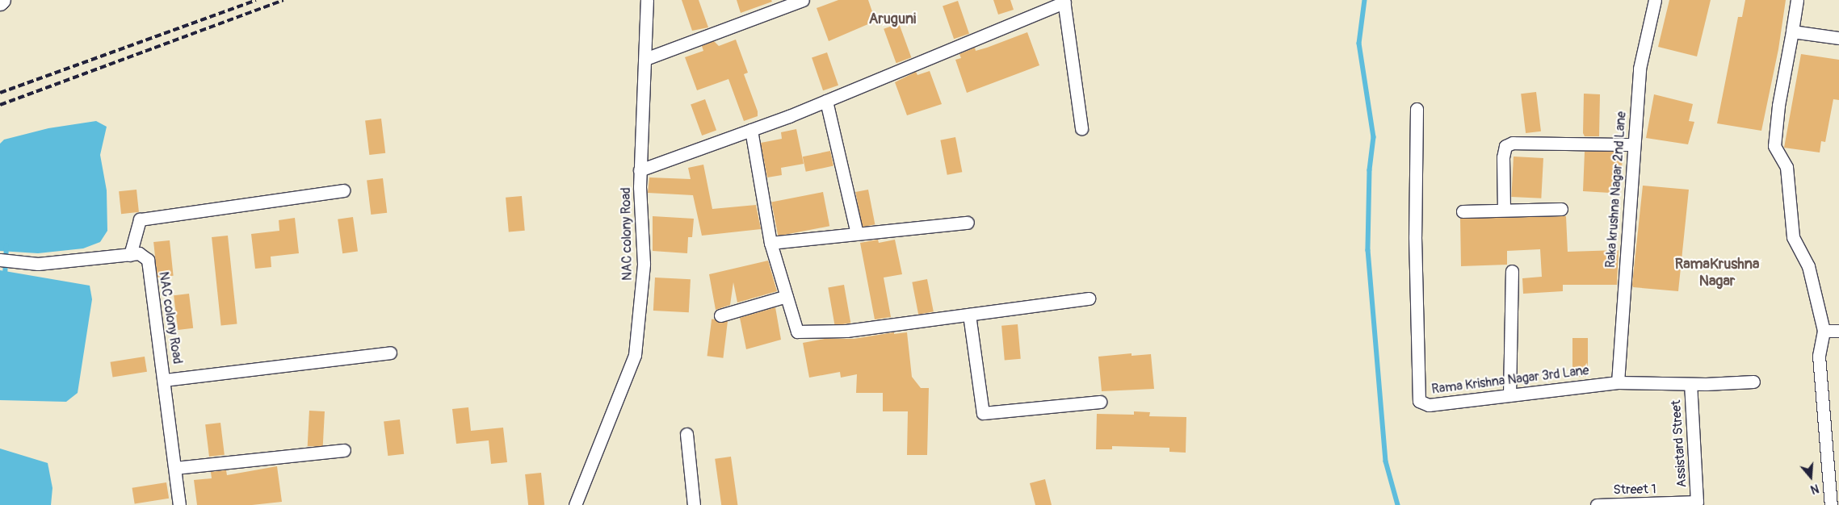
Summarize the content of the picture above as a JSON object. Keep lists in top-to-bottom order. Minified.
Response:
{"streets":{"street":["Raka krushna Nagar 2nd Lane","NAC colony Road","Rama Krishna Nagar 3rd Lane","Assistard Street","Street 1"]},"crossings":[["Raka krushna Nagar 2nd Lane","Rama Krishna Nagar 3rd Lane"],["Rama Krishna Nagar 3rd Lane","Assistard Street"],["Assistard Street","Street 1"]],"districts":["Aruguni","RamaKrushna Nagar"],"north":"bottom"}
